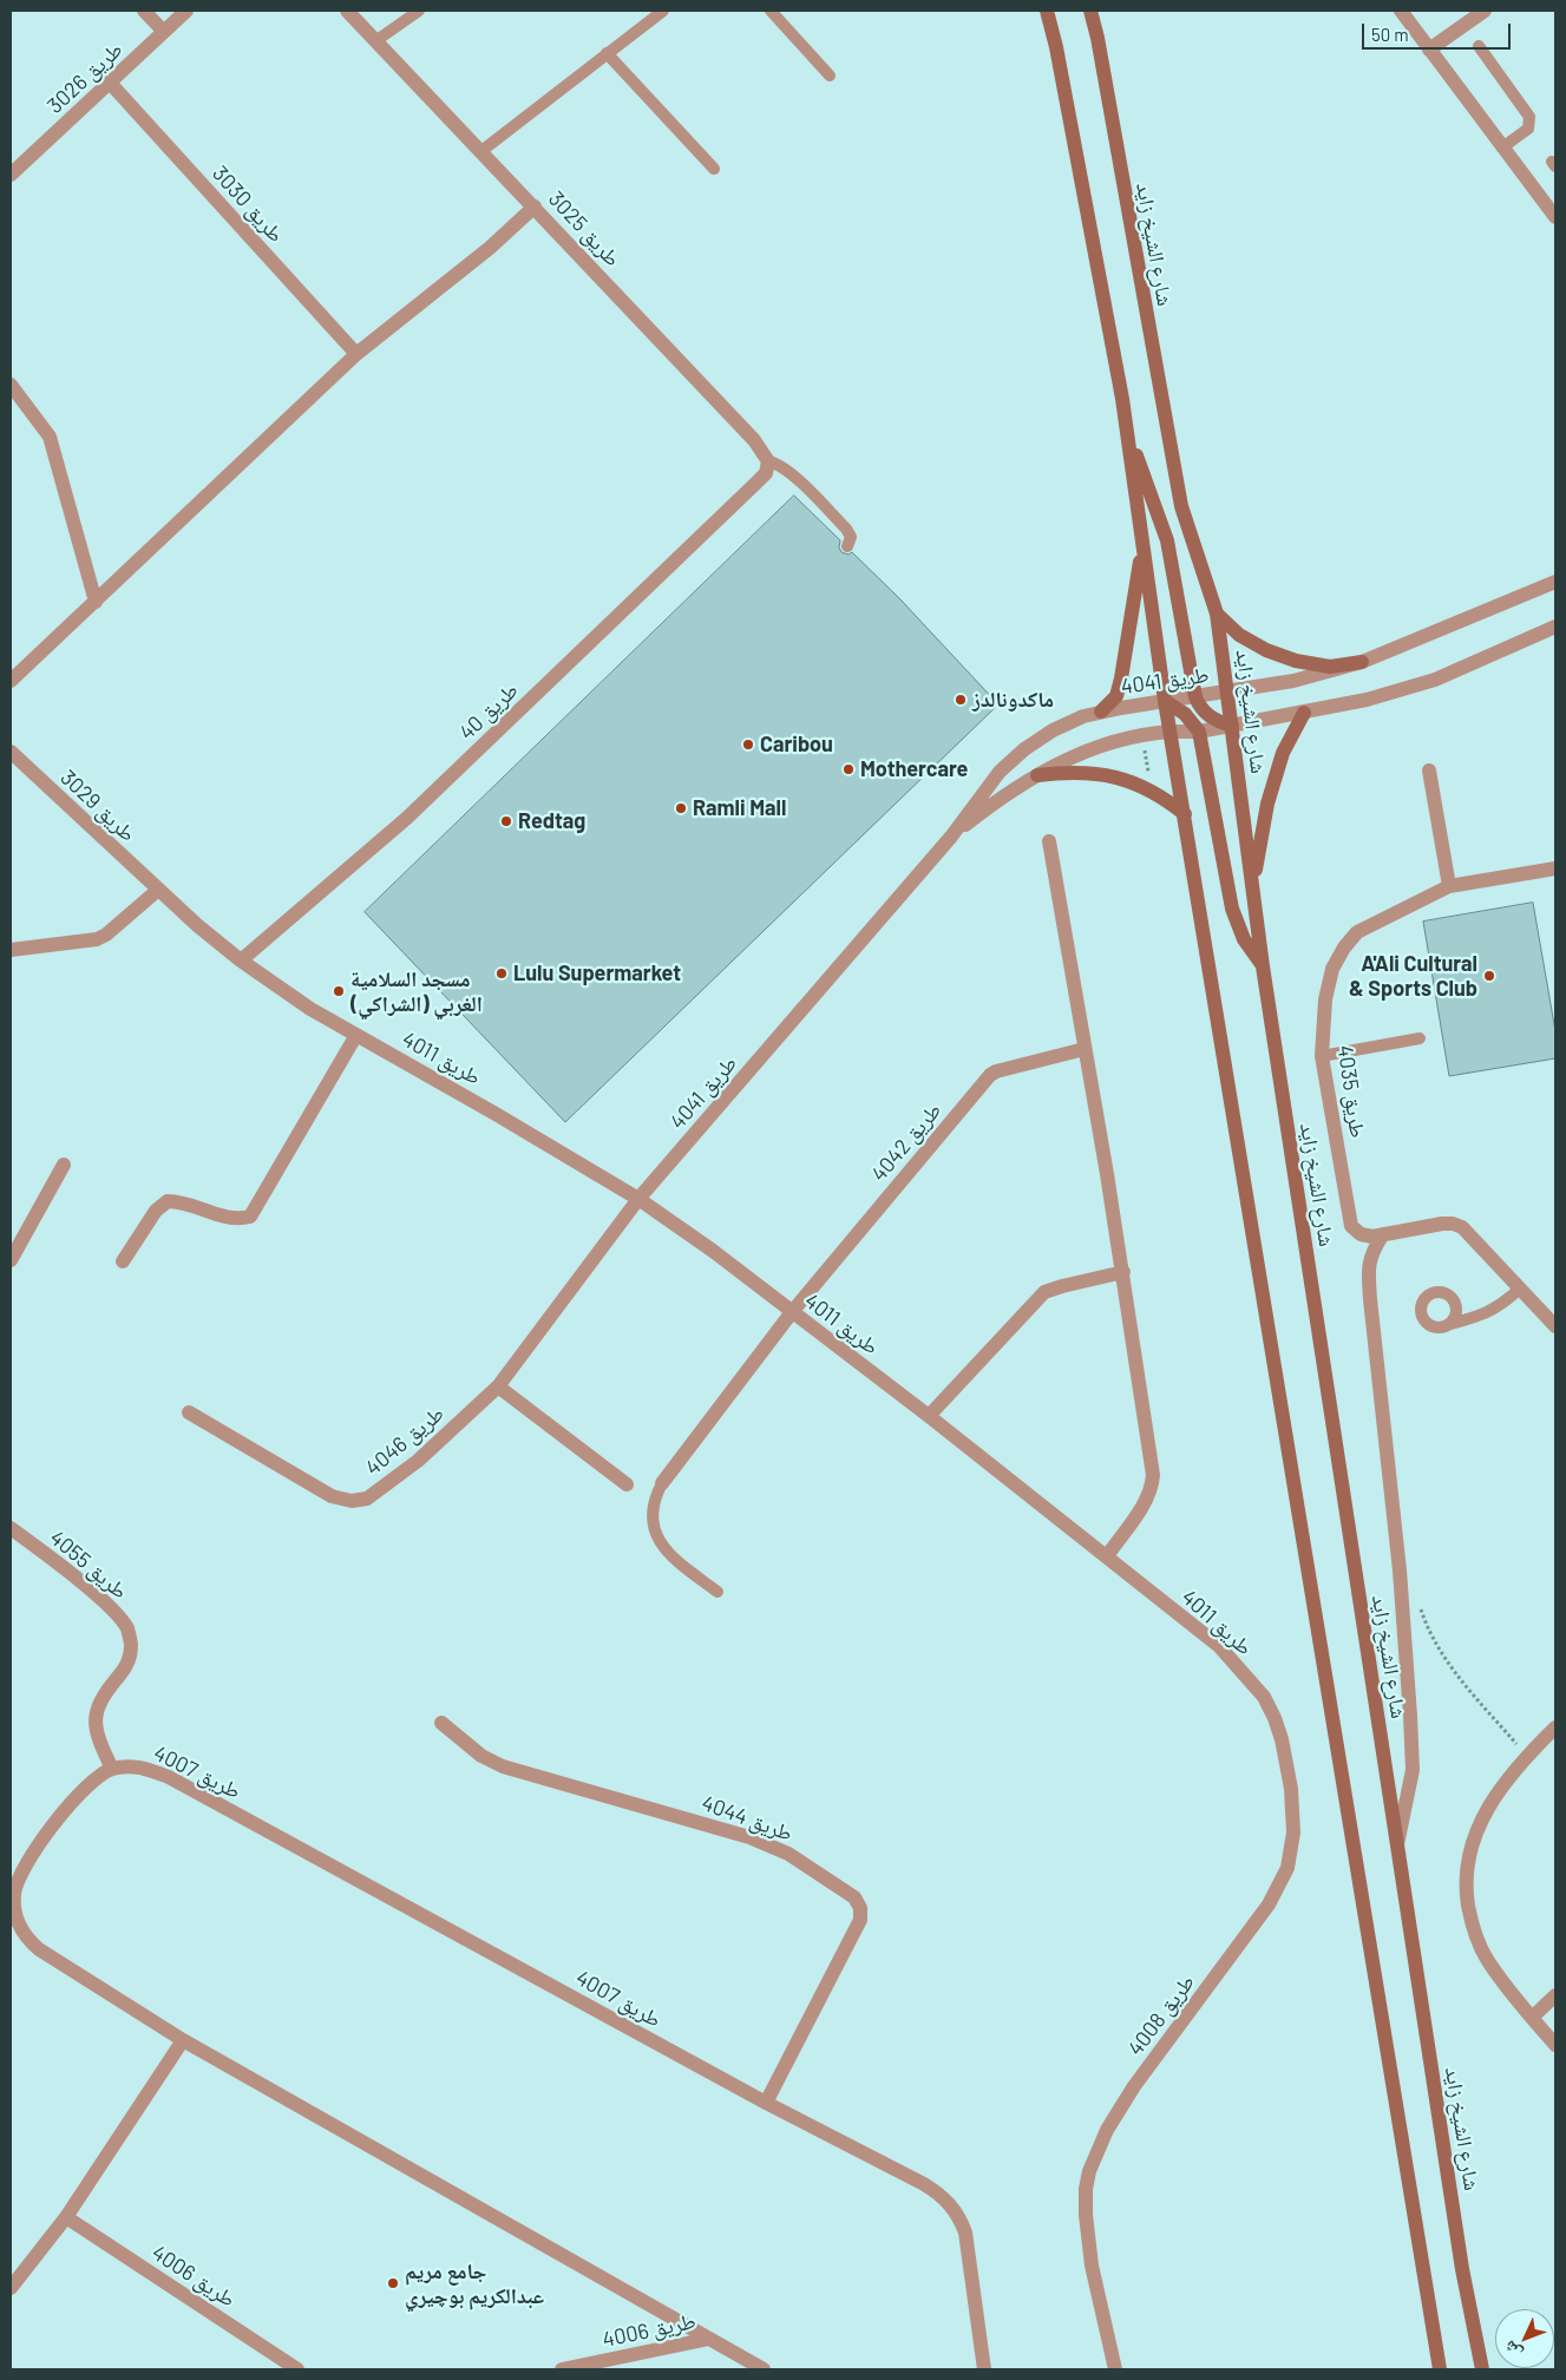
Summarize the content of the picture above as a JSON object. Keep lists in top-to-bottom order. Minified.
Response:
{"streets":{"main road":["شارع الشيخ زايد"],"street":["طريق 3026","طريق 3030","طريق 3025","طريق 4041","طريق 40","طريق 3029","طريق 4011","طريق 4035","طريق 4042","طريق 4046","طريق 4055","طريق 4007","طريق 4044","طريق 4008","طريق 4006"]},"crossings":[["طريق 3026","طريق 3030"],["طريق 3025","طريق 40"],["شارع الشيخ زايد","طريق 4041"],["طريق 4041","طريق 4011"],["طريق 4041","طريق 4046"],["طريق 40","طريق 4011"],["طريق 3029","طريق 4011"],["طريق 4011","طريق 4042"],["طريق 4011","طريق 4008"],["طريق 4055","طريق 4007"],["طريق 4007","طريق 4044"],["طريق 4007","طريق 4006"]],"places":["ماكدونالدز","Caribou","Mothercare","Ramli Mall","Redtag","Lulu Supermarket","A'Ali Cultural & Sports Club","مسجد السلامية الغربي (الشراكي)","جامع مريم عبدالكريم بوچيري"],"scale_bar":"50 m","north":"bottom left"}
